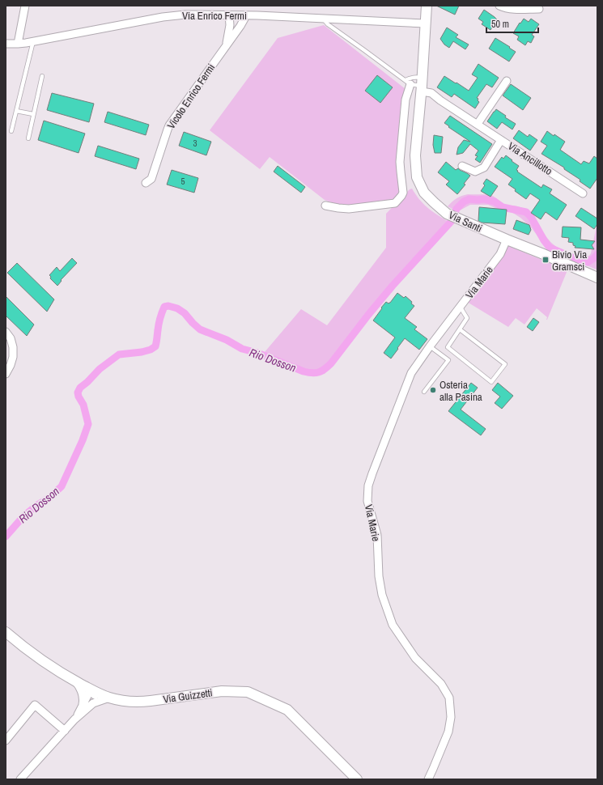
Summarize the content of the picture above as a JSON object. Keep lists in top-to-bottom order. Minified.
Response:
{"streets":{"street":["Via Enrico Fermi","Vicolo Enrico Fermi","Via Ancillotto","Via Santi","Via Marie","Via Guizzetti"]},"crossings":[["Via Enrico Fermi","Vicolo Enrico Fermi"],["Via Enrico Fermi","Via Santi"],["Via Ancillotto","Via Santi"],["Via Santi","Via Marie"]],"water":["Rio Dosson"],"places":{"transit":["Bivio Via Gramsci"],"other":["Osteria alla Pasina"]},"house_numbers":["3","5"],"scale_bar":"50 m"}
